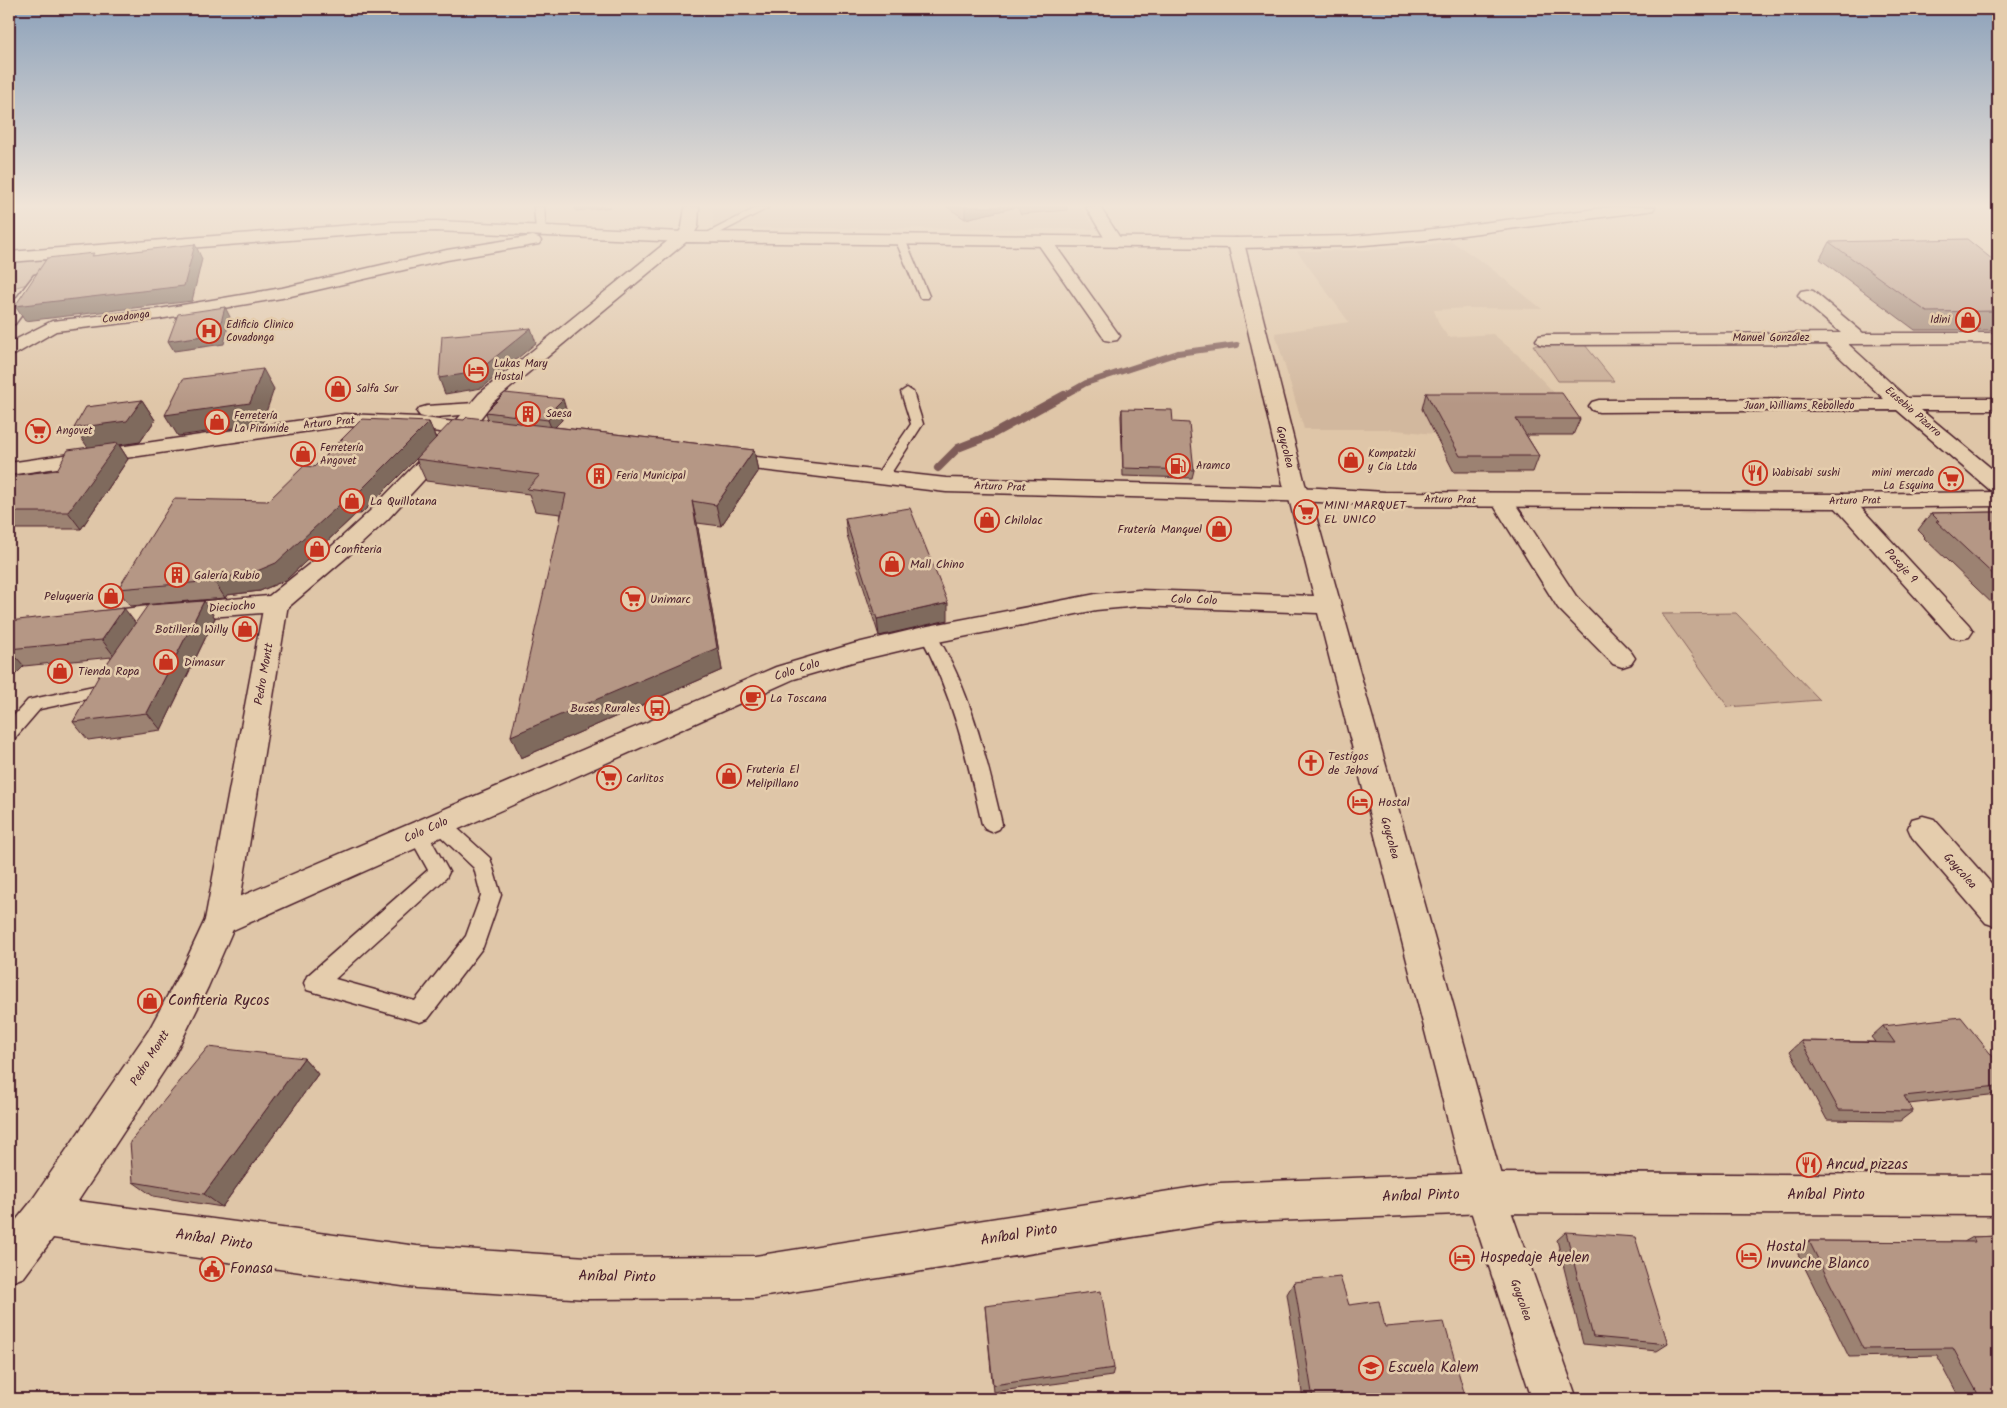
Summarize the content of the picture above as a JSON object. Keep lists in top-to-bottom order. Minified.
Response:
{"streets":{"street":["Covadonga","Manuel González","Juan Williams Rebolledo","Eusebio Pizarro","Arturo Prat","Goycolea","Pasaje 9","Colo Colo","Dieciocho","Pedro Montt","Aníbal Pinto"]},"crossings":[["Manuel González","Eusebio Pizarro"],["Juan Williams Rebolledo","Eusebio Pizarro"],["Arturo Prat","Goycolea"],["Arturo Prat","Pasaje 9"],["Goycolea","Colo Colo"],["Goycolea","Aníbal Pinto"],["Colo Colo","Pedro Montt"],["Dieciocho","Pedro Montt"],["Pedro Montt","Aníbal Pinto"]],"places":{"shop":["Idini","Salfa Sur","Ferretería La Pirámide","Ferretería Angovet","Kompatzki y Cia Ltda","La Quillotana","Chilolac","Frutería Manquel","Confiteria","Mall Chino","Peluqueria","Botilleria Willy","Dimasur","Tienda Ropa","Fruteria El Melipillano","Confiteria Rycos"],"hospital":["Edificio Clinico Covadonga"],"hotel":["Lukas Mary Hostal","Hostal","Hostal Invunche Blanco","Hospedaje Ayelen"],"building":["Saesa","Feria Municipal","Galería Rubio"],"supermarket":["Angovet","mini mercado La Esquina","MINI MARQUET EL UNICO","Unimarc","Carlitos"],"fuel station":["Aramco"],"restaurant":["Wabisabi sushi","Ancud pizzas"],"cafe":["La Toscana"],"bus stop":["Buses Rurales"],"church":["Testigos de Jehová"],"public building":["Fonasa"],"school or university":["Escuela Kalem"]}}
